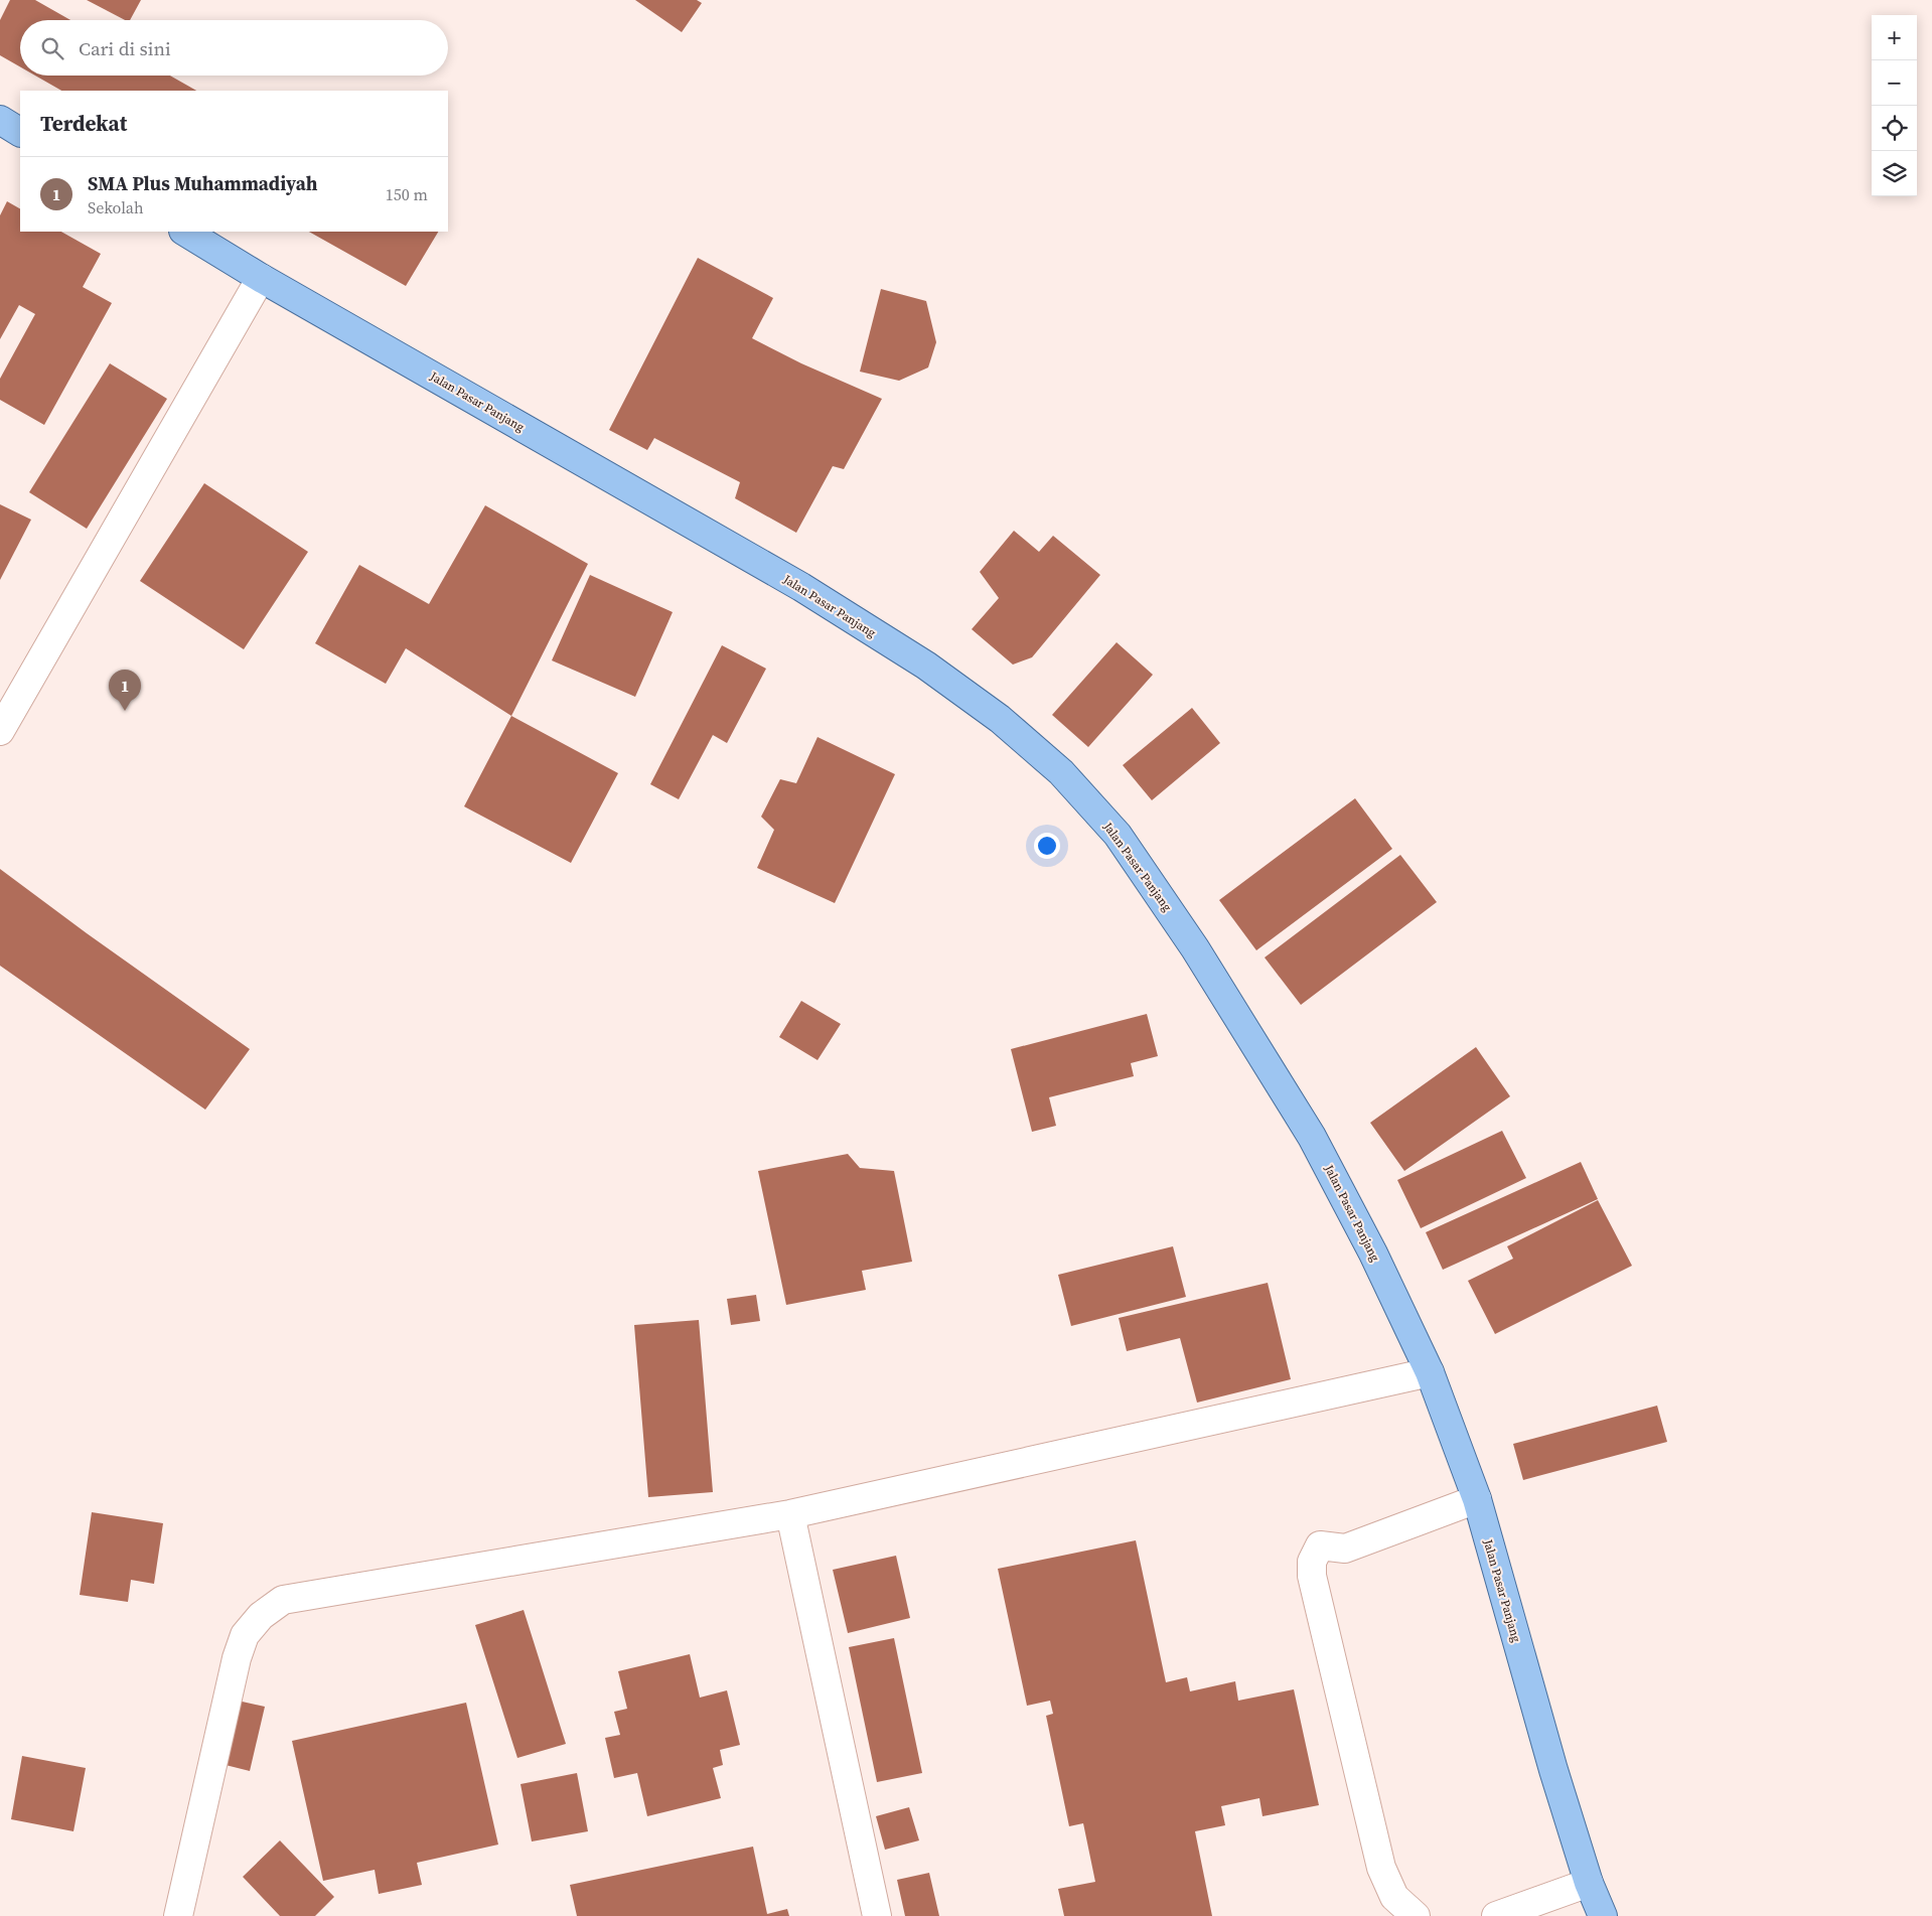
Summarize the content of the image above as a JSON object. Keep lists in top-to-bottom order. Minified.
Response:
{"streets":{"main road":["Jalan Pasar Panjang"]},"page":{"map_buttons":["+","−"],"search":"Cari di sini","heading":"Terdekat","list":[{"mark":"1","name":"SMA Plus Muhammadiyah","note":"Sekolah","value":"150 m"}],"pins":"1"}}
